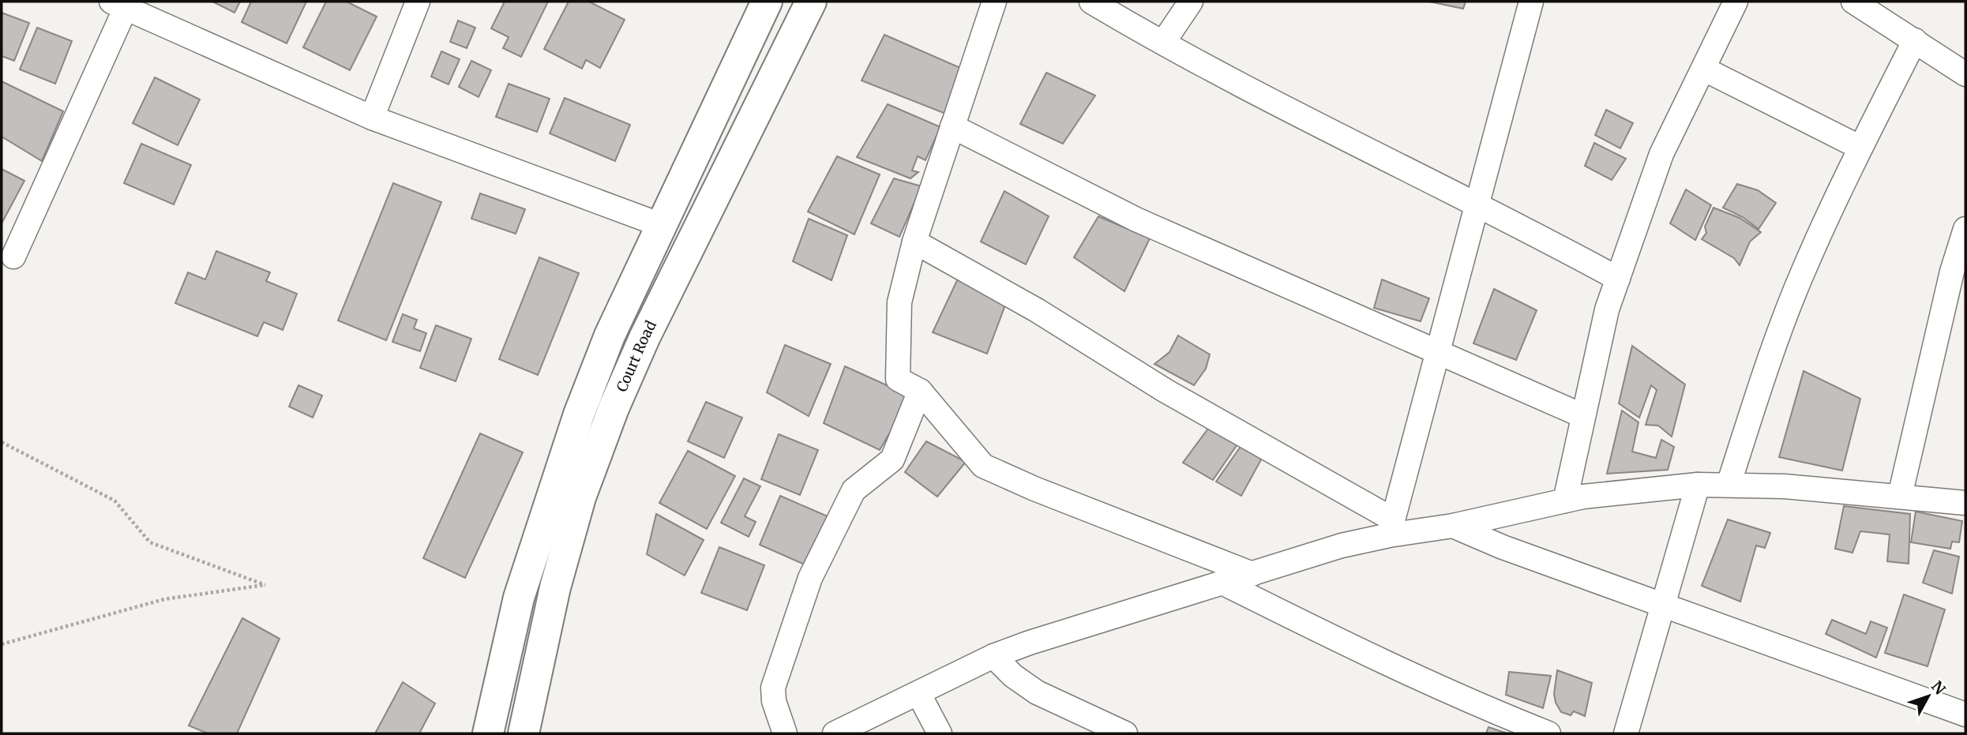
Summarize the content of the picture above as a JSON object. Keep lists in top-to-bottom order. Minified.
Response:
{"streets":{"main road":["Court Road"]},"north":"top right"}
